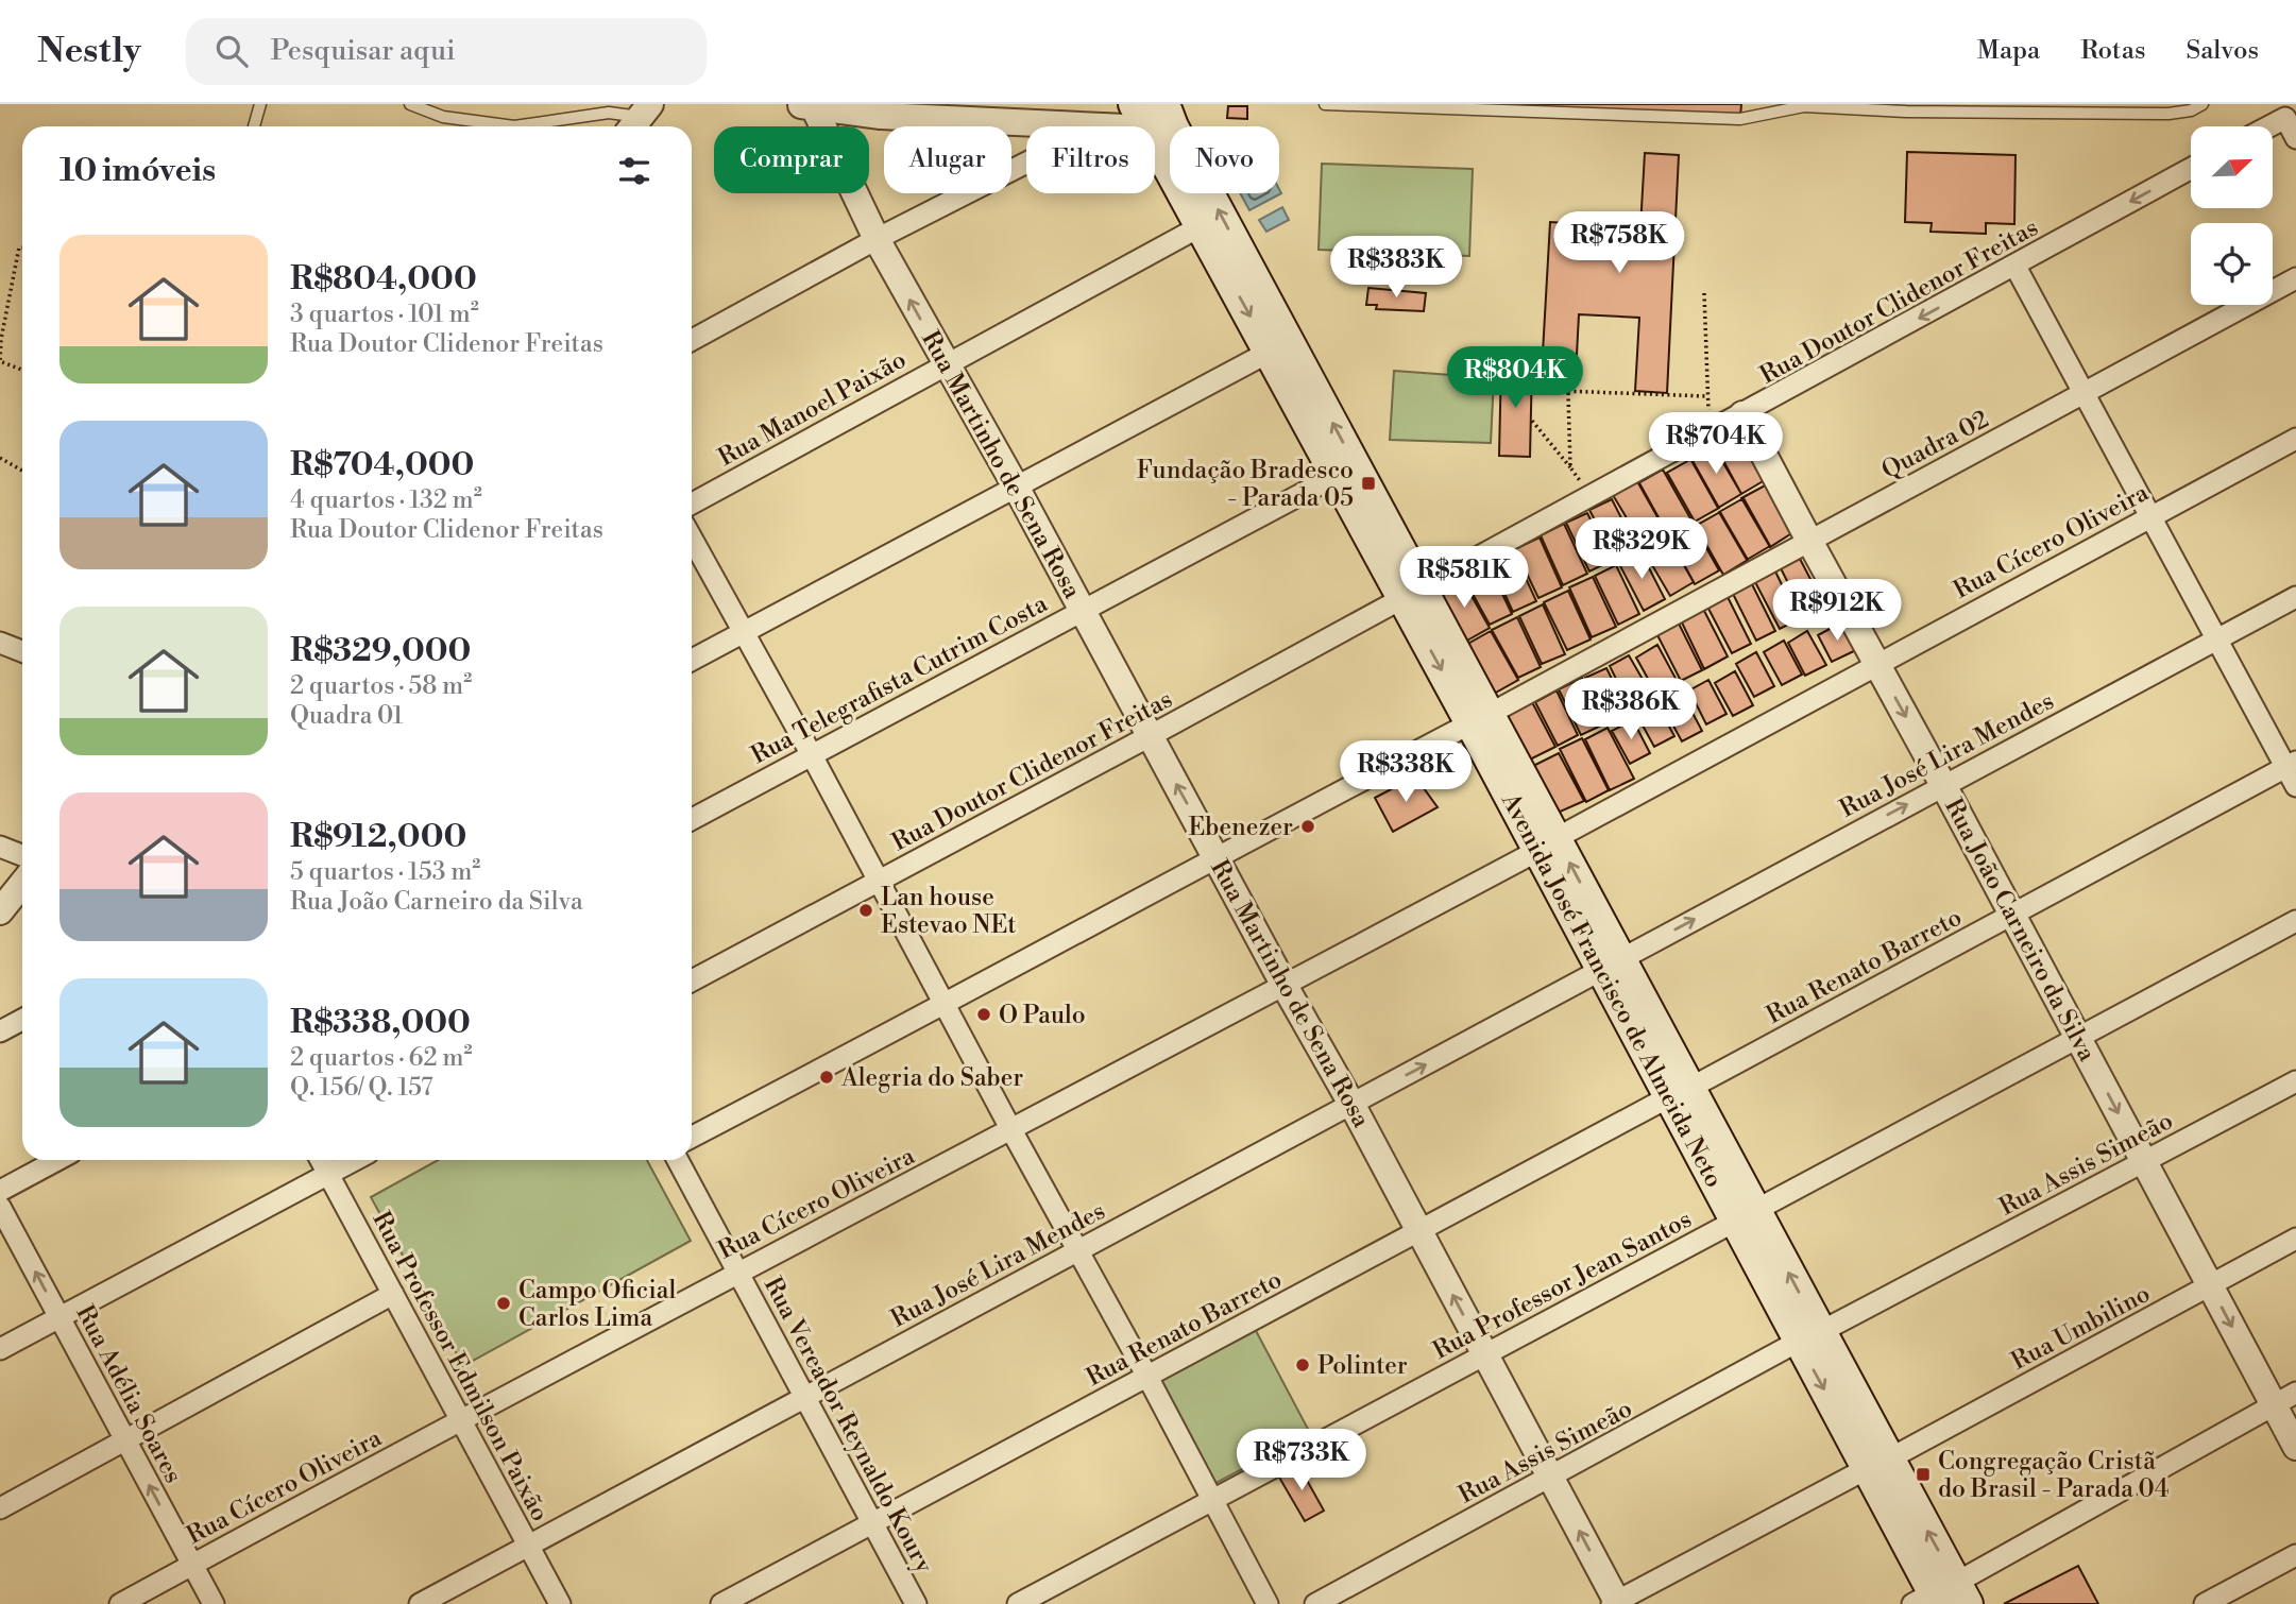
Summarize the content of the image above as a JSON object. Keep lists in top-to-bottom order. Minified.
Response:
{"streets":{"main road":["Avenida José Francisco de Almeida Neto"],"street":["Rua Doutor Clidenor Freitas","Rua Manoel Paixão","Quadra 02","Rua Martinho de Sena Rosa","Rua Cícero Oliveira","Rua Telegrafista Cutrim Costa","Rua José Lira Mendes","Rua João Carneiro da Silva","Rua Renato Barreto","Rua Assis Simeão","Rua Professor Jean Santos","Rua Umbilino","Rua Professor Edmilson Paixão","Rua Adélia Soares","Rua Vereador Reynaldo Koury"]},"crossings":[["Rua Doutor Clidenor Freitas","Rua Martinho de Sena Rosa"],["Rua Doutor Clidenor Freitas","Rua João Carneiro da Silva"],["Rua Doutor Clidenor Freitas","Avenida José Francisco de Almeida Neto"],["Rua Manoel Paixão","Rua Martinho de Sena Rosa"],["Rua Manoel Paixão","Avenida José Francisco de Almeida Neto"],["Quadra 02","Rua Martinho de Sena Rosa"],["Quadra 02","Rua João Carneiro da Silva"],["Quadra 02","Avenida José Francisco de Almeida Neto"],["Rua Martinho de Sena Rosa","Rua Cícero Oliveira"],["Rua Martinho de Sena Rosa","Rua Telegrafista Cutrim Costa"],["Rua Martinho de Sena Rosa","Rua José Lira Mendes"],["Rua Martinho de Sena Rosa","Rua Renato Barreto"],["Rua Martinho de Sena Rosa","Rua Assis Simeão"],["Rua Martinho de Sena Rosa","Rua Professor Jean Santos"],["Rua Martinho de Sena Rosa","Rua Umbilino"],["Rua Cícero Oliveira","Rua João Carneiro da Silva"],["Rua Cícero Oliveira","Avenida José Francisco de Almeida Neto"],["Rua Cícero Oliveira","Rua Professor Edmilson Paixão"],["Rua Cícero Oliveira","Rua Adélia Soares"],["Rua Cícero Oliveira","Rua Vereador Reynaldo Koury"],["Rua Telegrafista Cutrim Costa","Avenida José Francisco de Almeida Neto"],["Rua José Lira Mendes","Rua João Carneiro da Silva"],["Rua José Lira Mendes","Avenida José Francisco de Almeida Neto"],["Rua José Lira Mendes","Rua Professor Edmilson Paixão"],["Rua José Lira Mendes","Rua Vereador Reynaldo Koury"],["Rua João Carneiro da Silva","Rua Renato Barreto"],["Rua João Carneiro da Silva","Rua Assis Simeão"],["Rua João Carneiro da Silva","Rua Professor Jean Santos"],["Rua João Carneiro da Silva","Rua Umbilino"],["Rua Renato Barreto","Avenida José Francisco de Almeida Neto"],["Rua Renato Barreto","Rua Vereador Reynaldo Koury"],["Avenida José Francisco de Almeida Neto","Rua Assis Simeão"],["Avenida José Francisco de Almeida Neto","Rua Professor Jean Santos"],["Avenida José Francisco de Almeida Neto","Rua Umbilino"]],"one_way":["Rua João Carneiro da Silva","Rua Adélia Soares"],"places":{"transit":["Fundação Bradesco - Parada 05","Congregação Cristã do Brasil - Parada 04"],"other":["Ebenezer","Lan house Estevao NEt","O Paulo","Alegria do Saber","Campo Oficial Carlos Lima","Polinter"]},"north":"top right","page":{"header":"Nestly","search":"Pesquisar aqui","nav":["Mapa","Rotas","Salvos"],"chip":["Comprar","Alugar","Filtros","Novo"],"heading":"10 imóveis","price":["R$758K","R$383K","R$804K","R$704K","R$329K","R$581K","R$912K","R$386K","R$338K","R$733K"],"list":[{"name":"R$804,000","note":"3 quartos · 101 m² · Rua Doutor Clidenor Freitas"},{"name":"R$704,000","note":"4 quartos · 132 m² · Rua Doutor Clidenor Freitas"},{"name":"R$329,000","note":"2 quartos · 58 m² · Quadra 01"},{"name":"R$912,000","note":"5 quartos · 153 m² · Rua João Carneiro da Silva"},{"name":"R$338,000","note":"2 quartos · 62 m² · Q. 156/ Q. 157"}]}}
